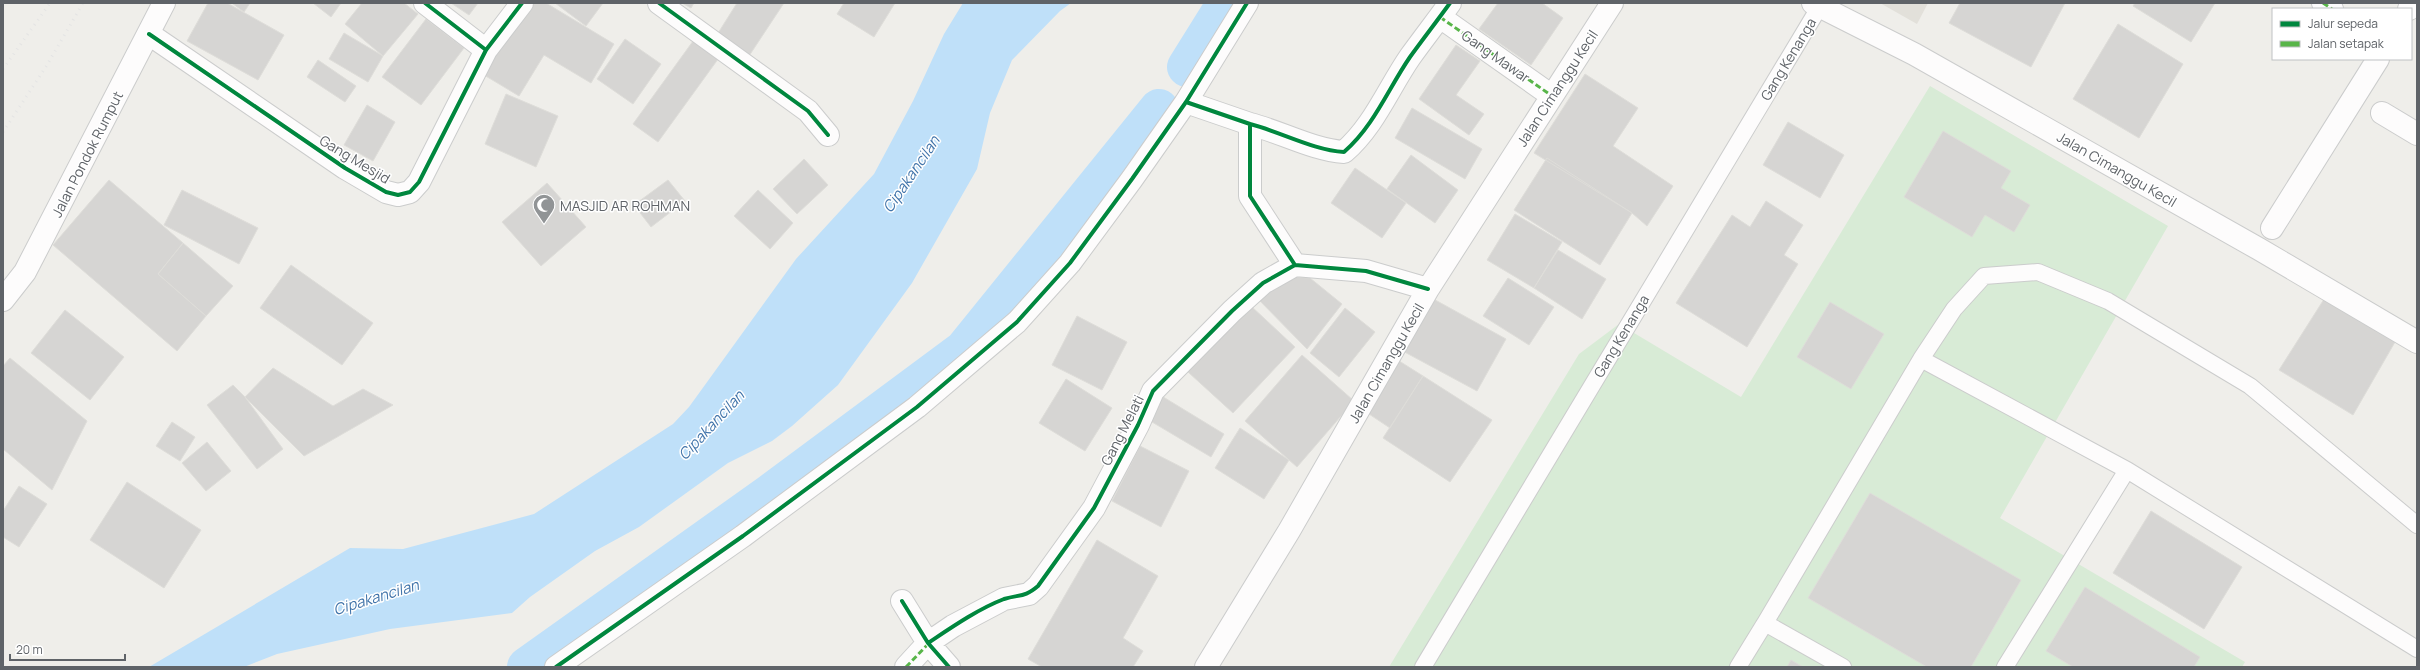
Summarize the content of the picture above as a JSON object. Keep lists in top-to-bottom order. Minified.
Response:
{"streets":{"street":["Gang Mawar","Jalan Cimanggu Kecil","Jalan Pondok Rumput","Gang Mesjid","Gang Melati"],"lane":["Gang Kenanga"]},"crossings":[["Gang Mawar","Jalan Cimanggu Kecil"],["Gang Kenanga","Jalan Cimanggu Kecil"],["Jalan Pondok Rumput","Gang Mesjid"]],"water":["Cipakancilan"],"places":{"mosque":["MASJID AR ROHMAN"]},"legend":["Jalur sepeda","Jalan setapak"],"scale_bar":"20 m"}
